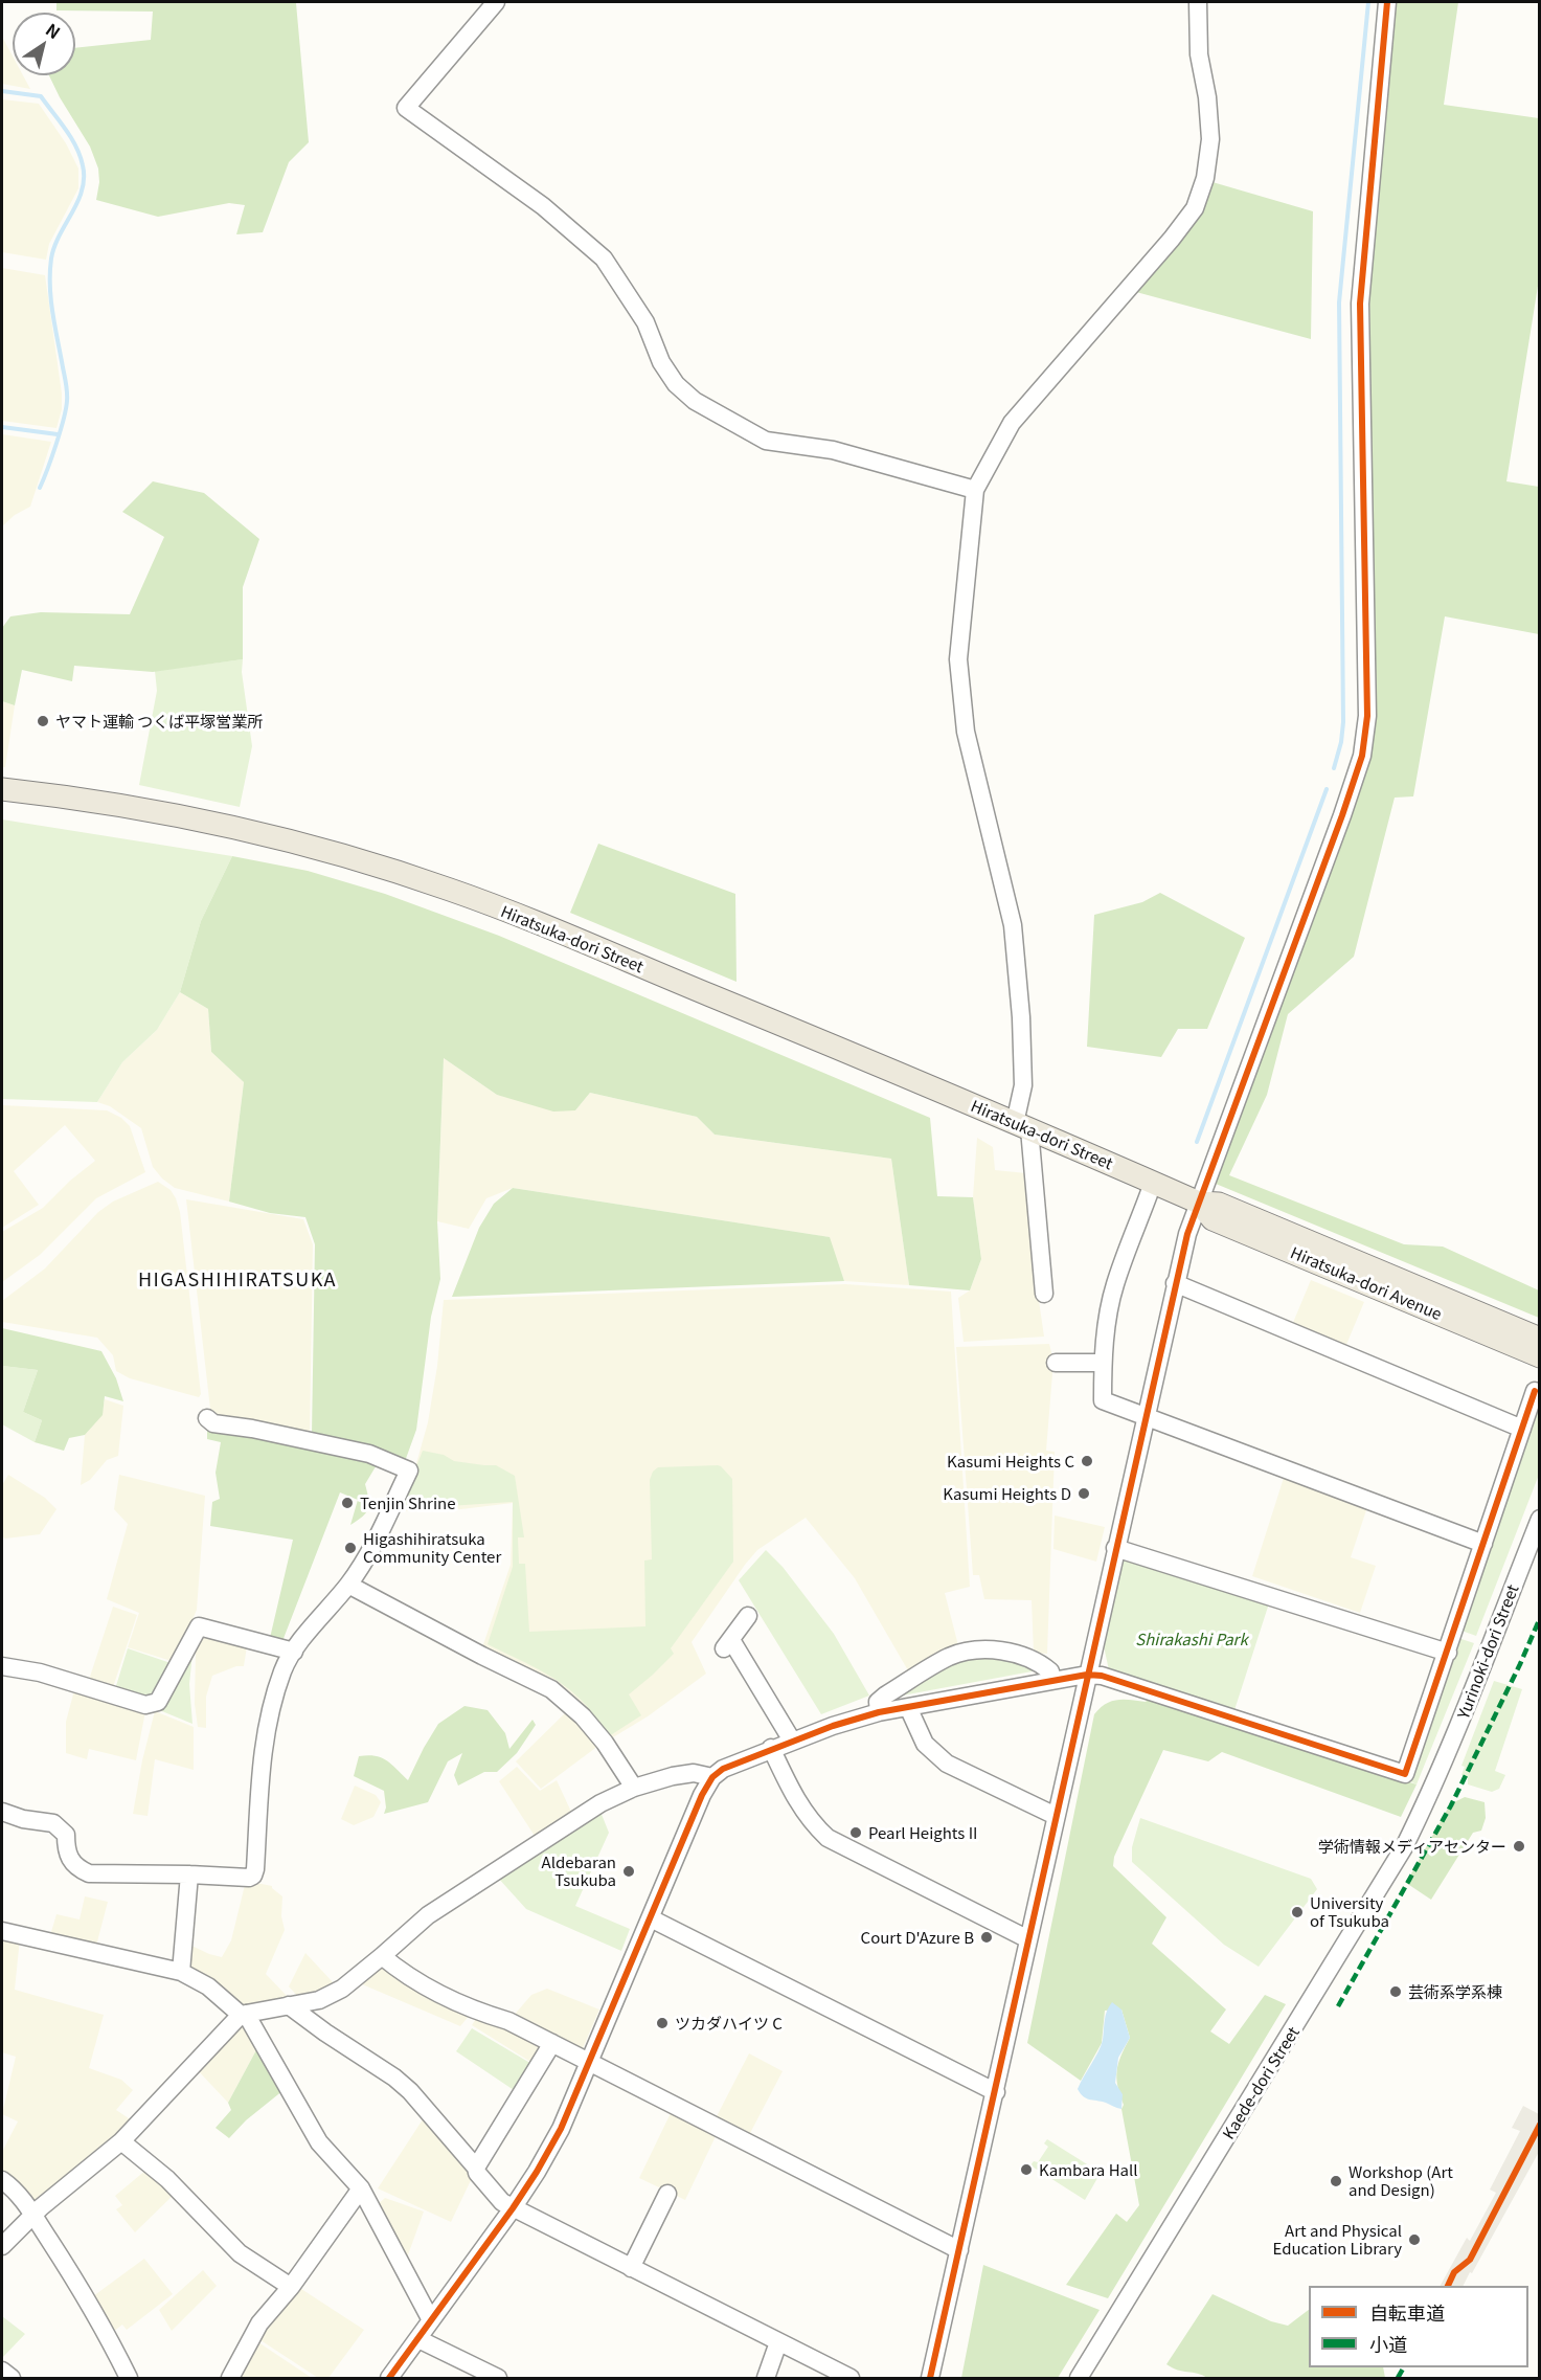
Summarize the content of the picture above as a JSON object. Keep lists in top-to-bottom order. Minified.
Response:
{"streets":{"main road":["Hiratsuka-dori Street","Hiratsuka-dori Avenue"],"street":["Yurinoki-dori Street","Kaede-dori Street"]},"crossings":[["Hiratsuka-dori Street","Hiratsuka-dori Avenue"],["Yurinoki-dori Street","Kaede-dori Street"]],"districts":["HIGASHIHIRATSUKA"],"parks":["Shirakashi Park"],"places":["ヤマト運輸 つくば平塚営業所","Kasumi Heights C","Kasumi Heights D","Tenjin Shrine","Higashihiratsuka Community Center","Pearl Heights II","学術情報メディアセンター","Aldebaran Tsukuba","University of Tsukuba","Court D'Azure B","芸術系学系棟","ツカダハイツ C","Kambara Hall","Workshop (Art and Design)","Art and Physical Education Library"],"legend":["自転車道","小道"],"north":"top right"}
